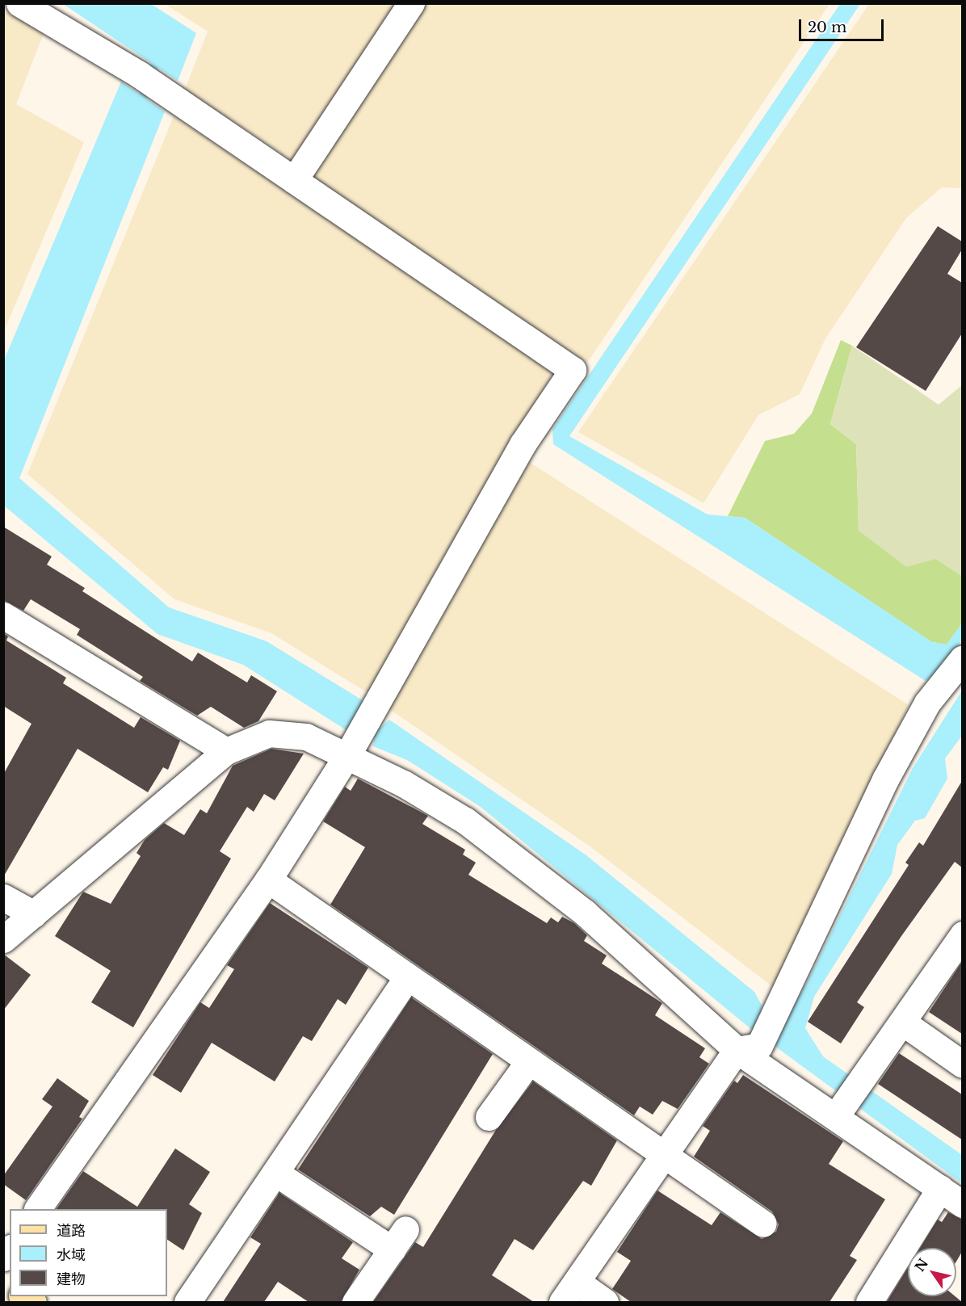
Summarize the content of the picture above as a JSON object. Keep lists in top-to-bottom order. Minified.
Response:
{"legend":["道路","水域","建物"],"scale_bar":"20 m","north":"top left"}
